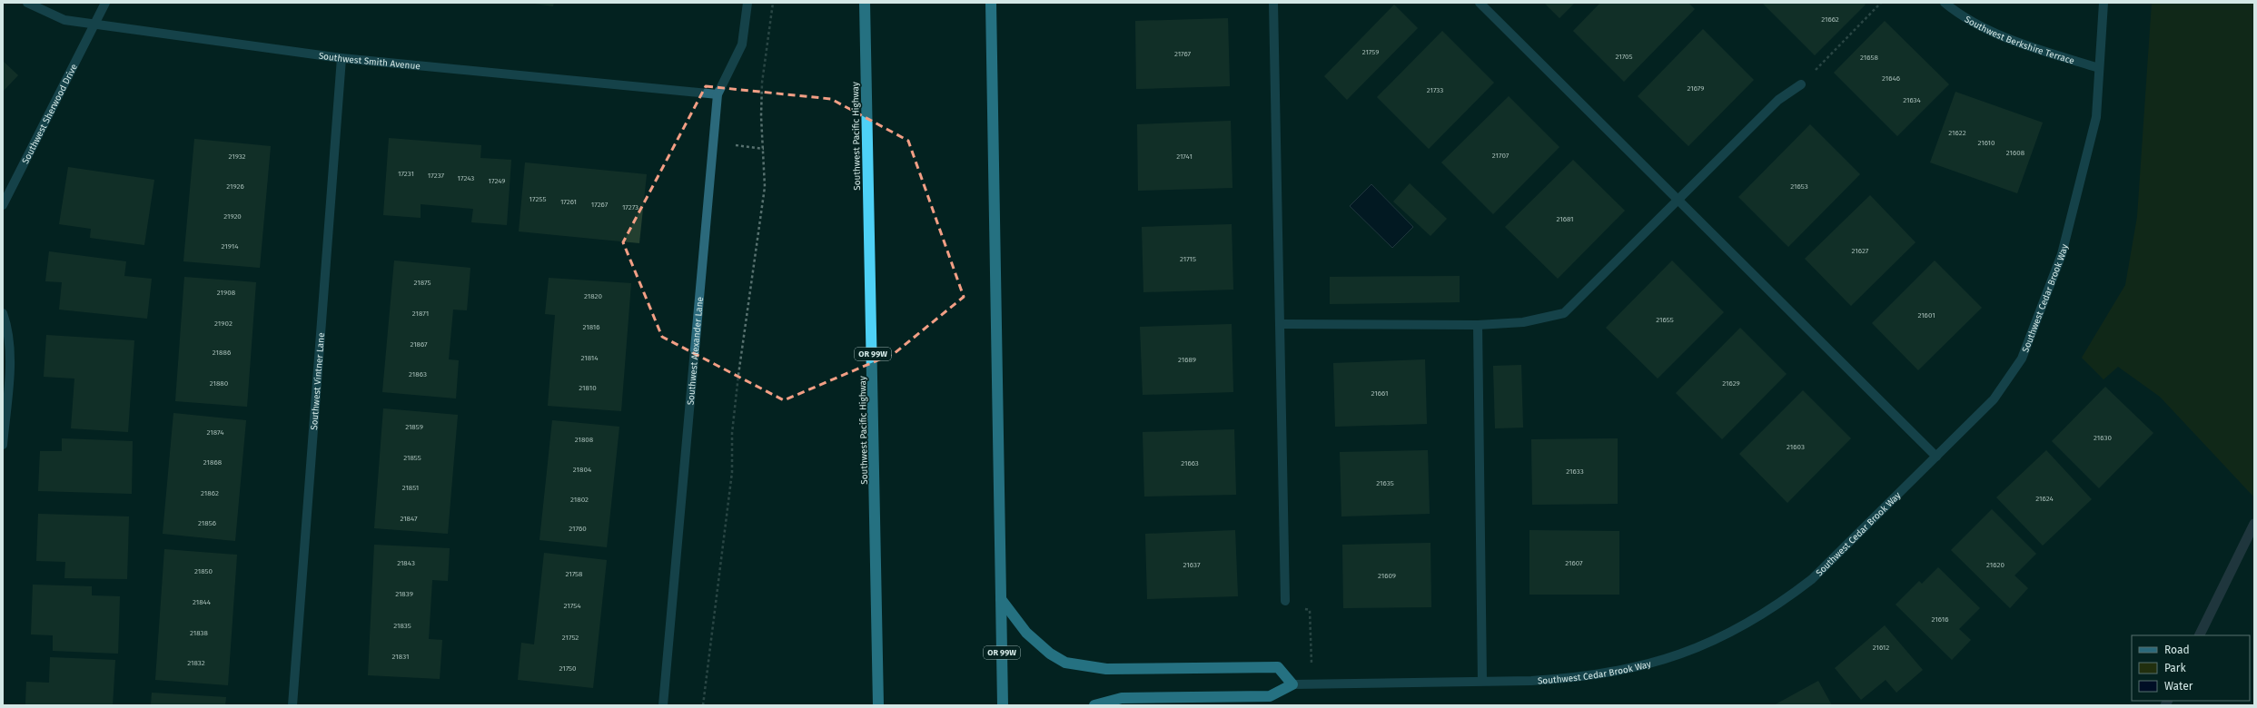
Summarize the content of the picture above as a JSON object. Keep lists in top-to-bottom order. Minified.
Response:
{"streets":{"highway":["Southwest Pacific Highway","OR 99W"],"street":["Southwest Berkshire Terrace","Southwest Smith Avenue","Southwest Sherwood Drive","Southwest Cedar Brook Way","Southwest Alexander Lane","Southwest Vintner Lane"]},"crossings":[["Southwest Berkshire Terrace","Southwest Cedar Brook Way"],["Southwest Smith Avenue","Southwest Sherwood Drive"],["Southwest Smith Avenue","Southwest Alexander Lane"],["Southwest Smith Avenue","Southwest Vintner Lane"]],"house_numbers":["21662","21759","21767","21705","21658","21646","21679","21733","21634","21622","21610","21608","21707","21932","21741","17231","17237","17243","17249","21926","21653","17255","17261","17267","17273","21920","21681","21914","21627","21715","21875","21908","21820","21871","21601","21655","21902","21816","21867","21886","21814","21689","21863","21880","21629","21810","21661","21859","21874","21630","21808","21603","21855","21868","21663","21804","21633","21635","21851","21862","21624","21802","21847","21856","21760","21843","21607","21637","21620","21850","21758","21609","21839","21844","21754","21616","21835","21838","21752","21612","21831","21832","21750"],"legend":["Road","Park","Water"]}
